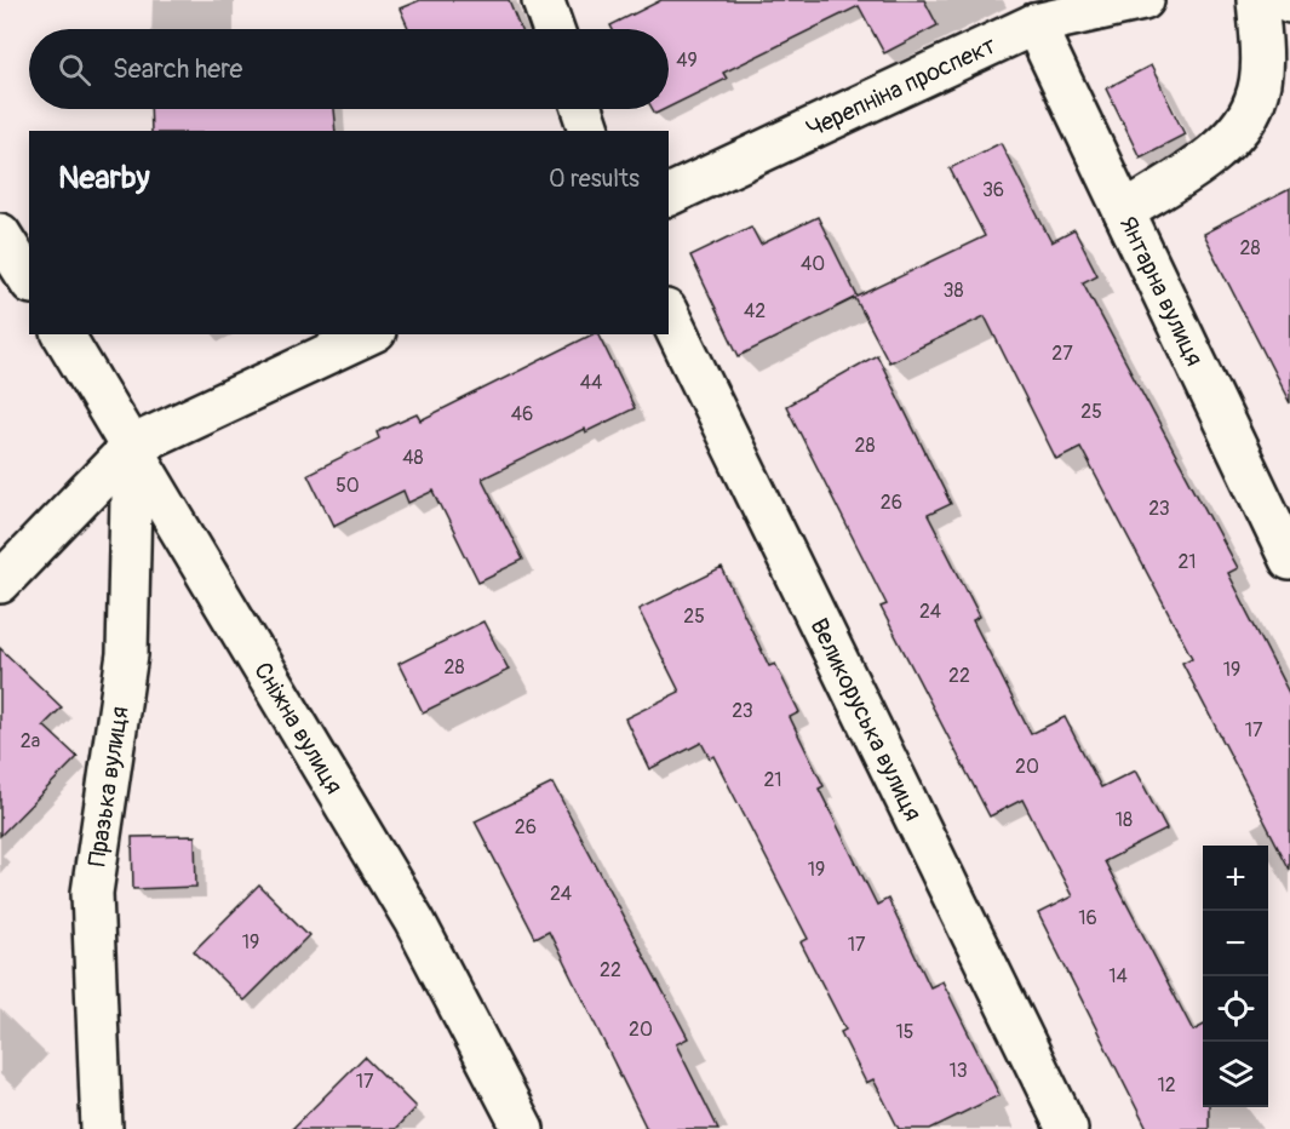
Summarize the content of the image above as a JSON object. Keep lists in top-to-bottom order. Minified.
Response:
{"streets":{"street":["Черепніна проспект","Янтарна вулиця","Великоруська вулиця","Сніжна вулиця","Празька вулиця"]},"crossings":[["Черепніна проспект","Янтарна вулиця"],["Сніжна вулиця","Празька вулиця"]],"house_numbers":["49","36","28","40","38","42","27","44","25","46","28","48","50","26","23","21","24","25","28","19","22","23","17","2а","20","21","18","26","19","24","16","19","17","22","14","20","15","13","17","12"],"page":{"search":"Search here","heading":["Nearby","0 results"],"map_buttons":["+","−"]}}
